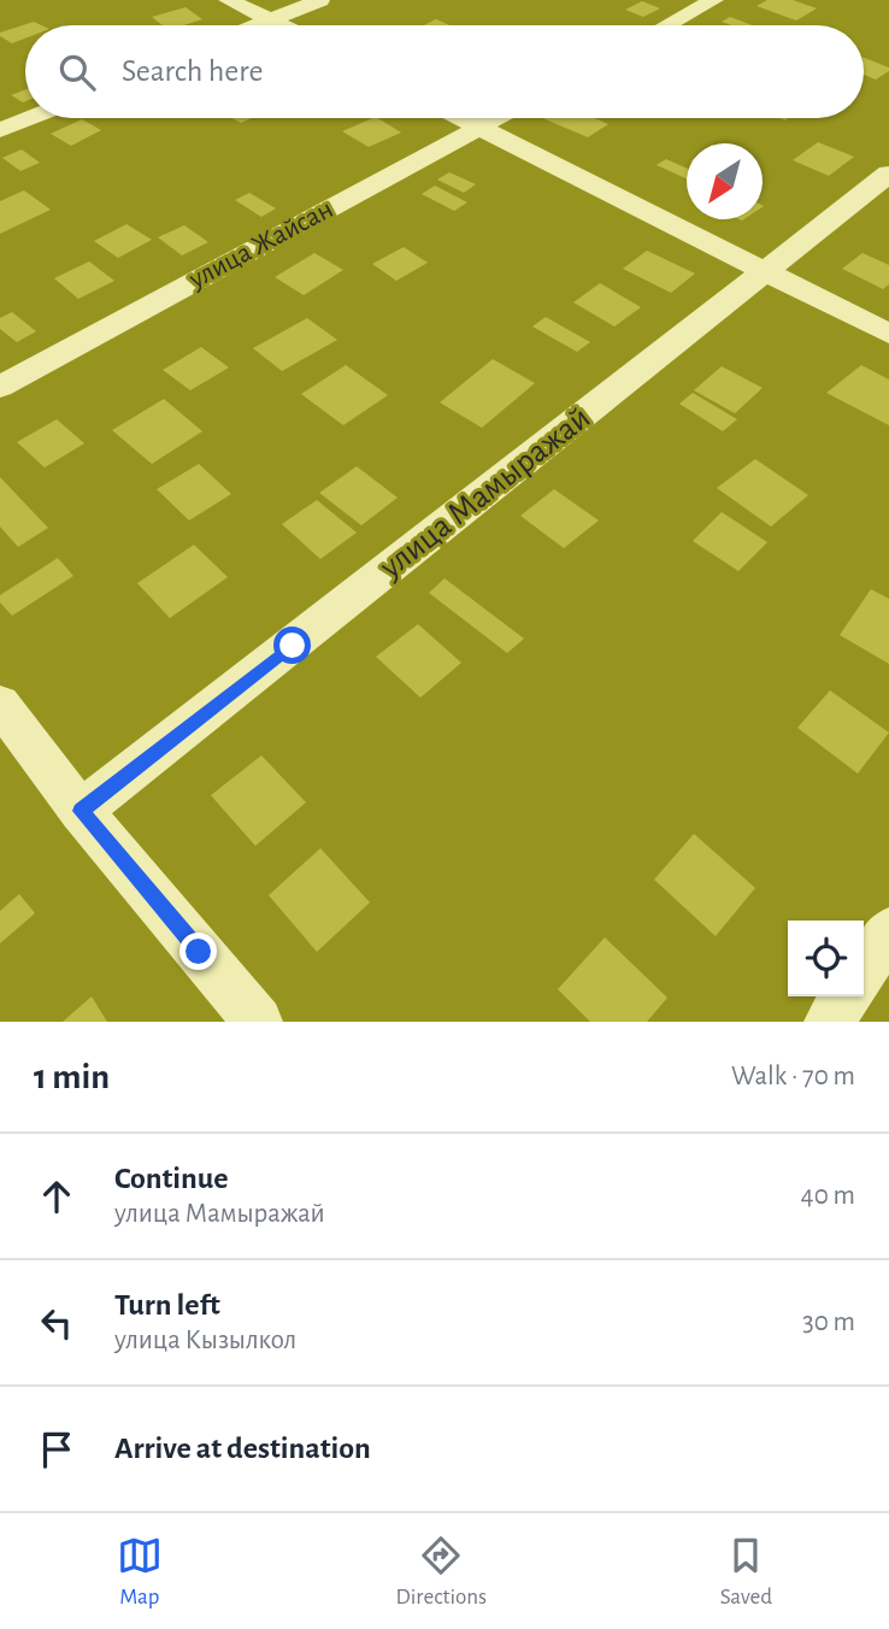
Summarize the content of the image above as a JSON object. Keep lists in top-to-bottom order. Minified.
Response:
{"streets":{"street":["улица Жайсан","улица Мамыражай"]},"north":"bottom left","page":{"search":"Search here","heading":["1 min","Walk · 70 m"],"list":[["Continue","улица Мамыражай","40 m"],["Turn left","улица Кызылкол","30 m"],"Arrive at destination"],"nav":["Map","Directions","Saved"]}}
